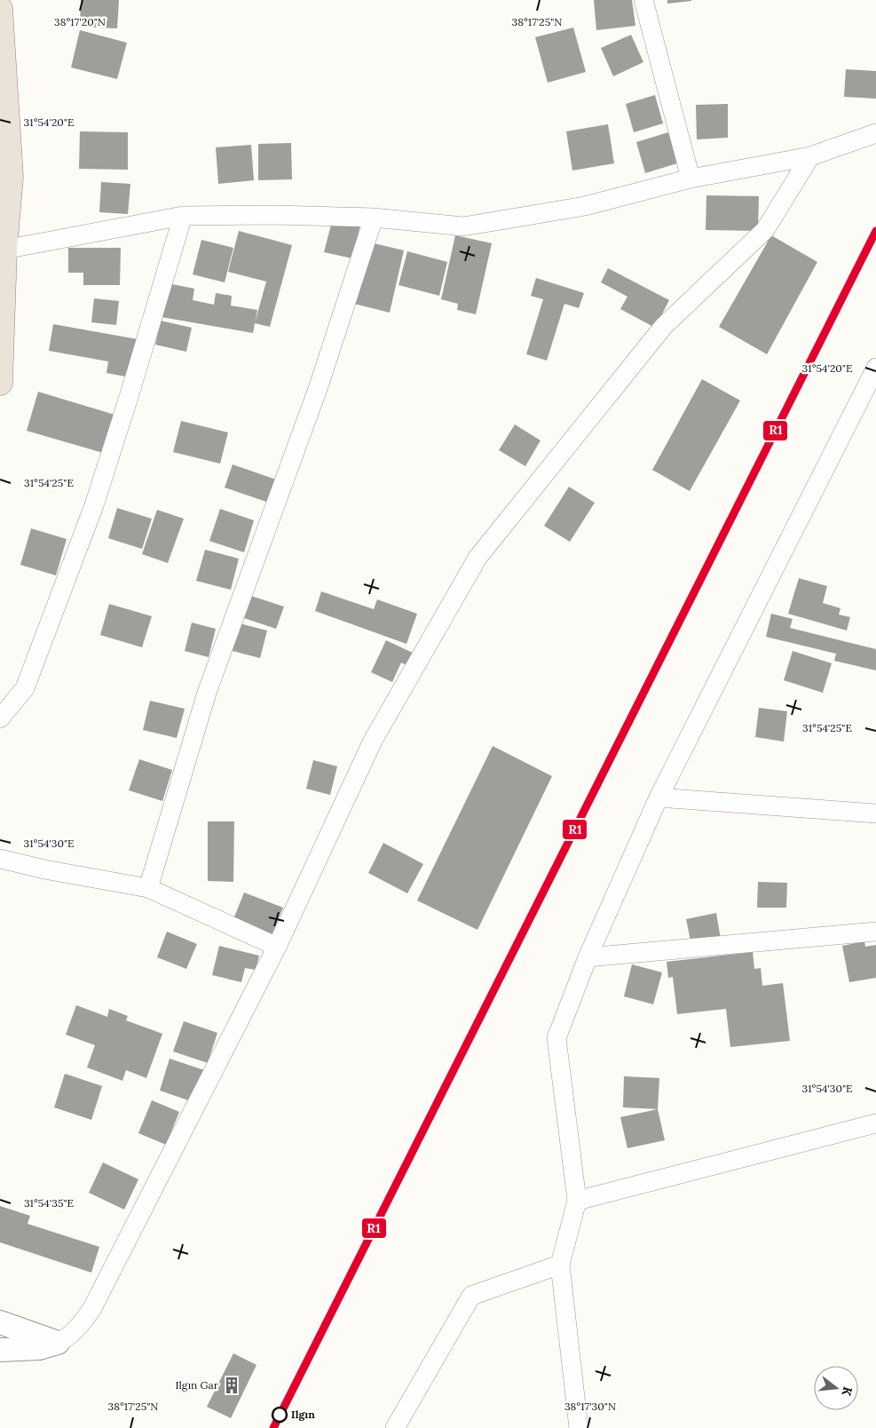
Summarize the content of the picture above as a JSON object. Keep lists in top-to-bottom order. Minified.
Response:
{"places":{"building":["Ilgın Gar"],"other":["Ilgın"]},"lines":["transit line R1"],"north":"right","coordinates":["38°17'20\"N","38°17'25\"N","31°54'20\"E","31°54'25\"E","31°54'30\"E","31°54'35\"E","38°17'30\"N"]}
